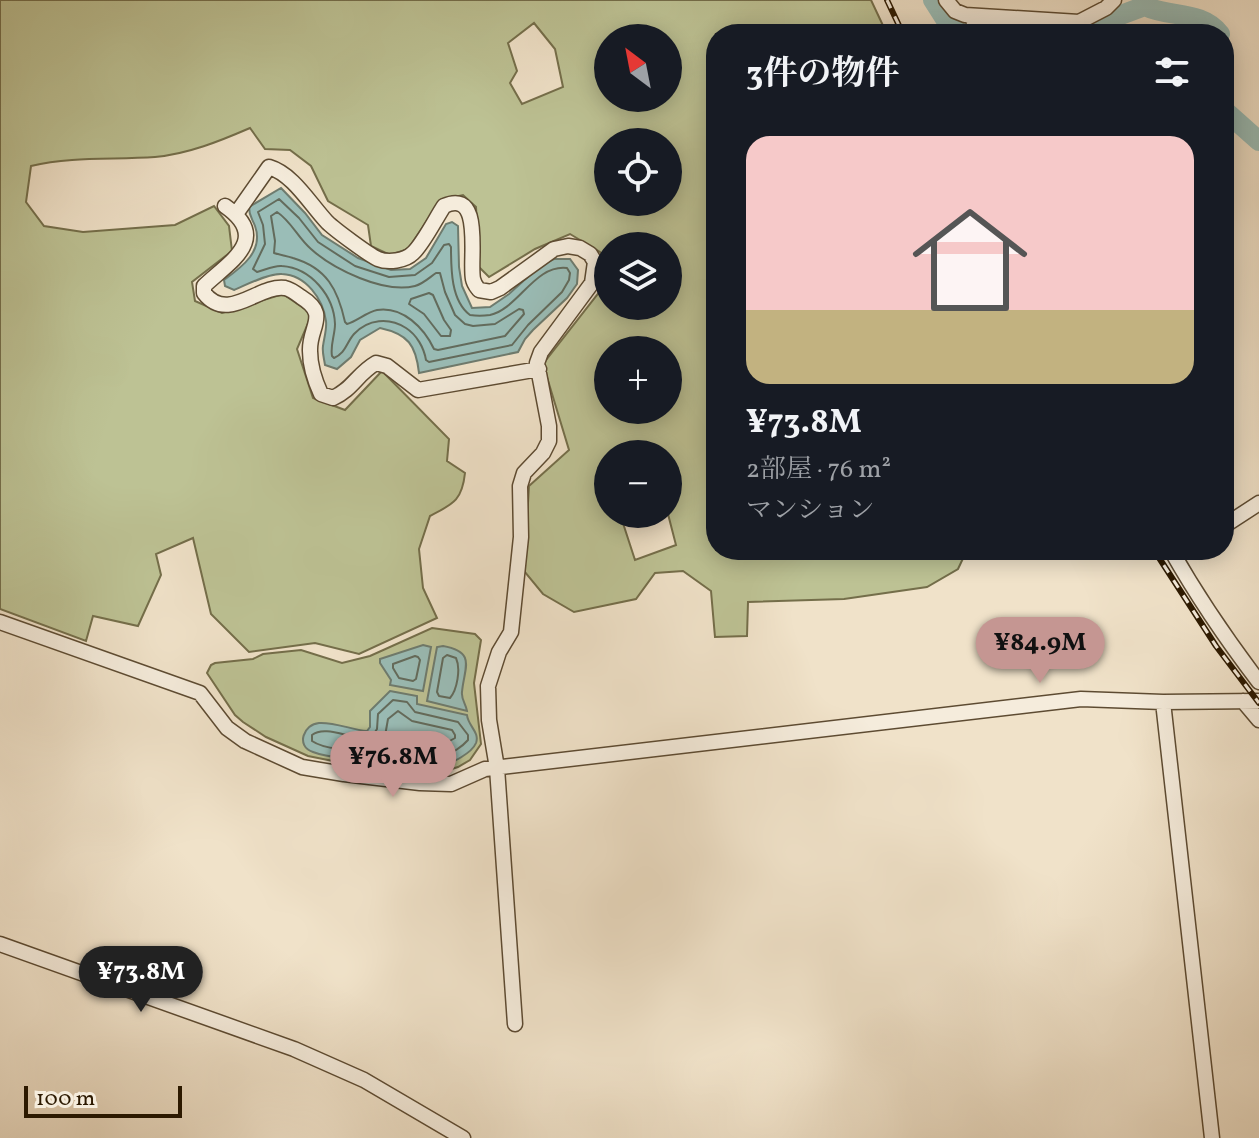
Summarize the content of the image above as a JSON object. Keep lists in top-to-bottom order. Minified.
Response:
{"scale_bar":"100 m","north":"top left","page":{"map_buttons":["+","−"],"heading":"3件の物件","list":[{"name":"¥73.8M","note":"2部屋 · 76 m² · マンション"}],"price":["¥84.9M","¥76.8M","¥73.8M"],"scale":"100 m"}}
